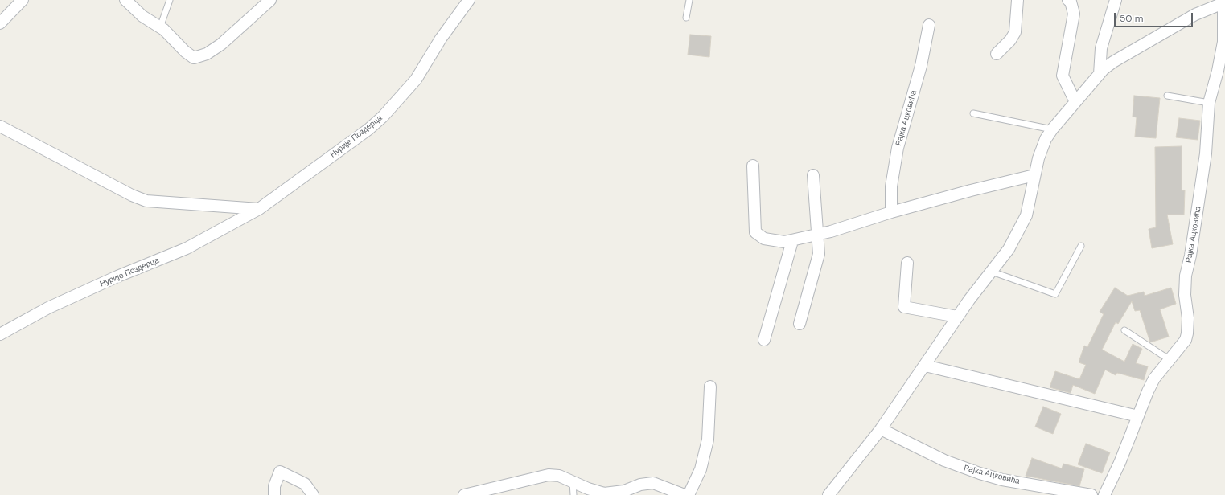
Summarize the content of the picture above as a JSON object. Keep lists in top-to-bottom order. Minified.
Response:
{"streets":{"street":["Рајка Ацковића","Нурије Поздерца"]},"scale_bar":"50 m"}
